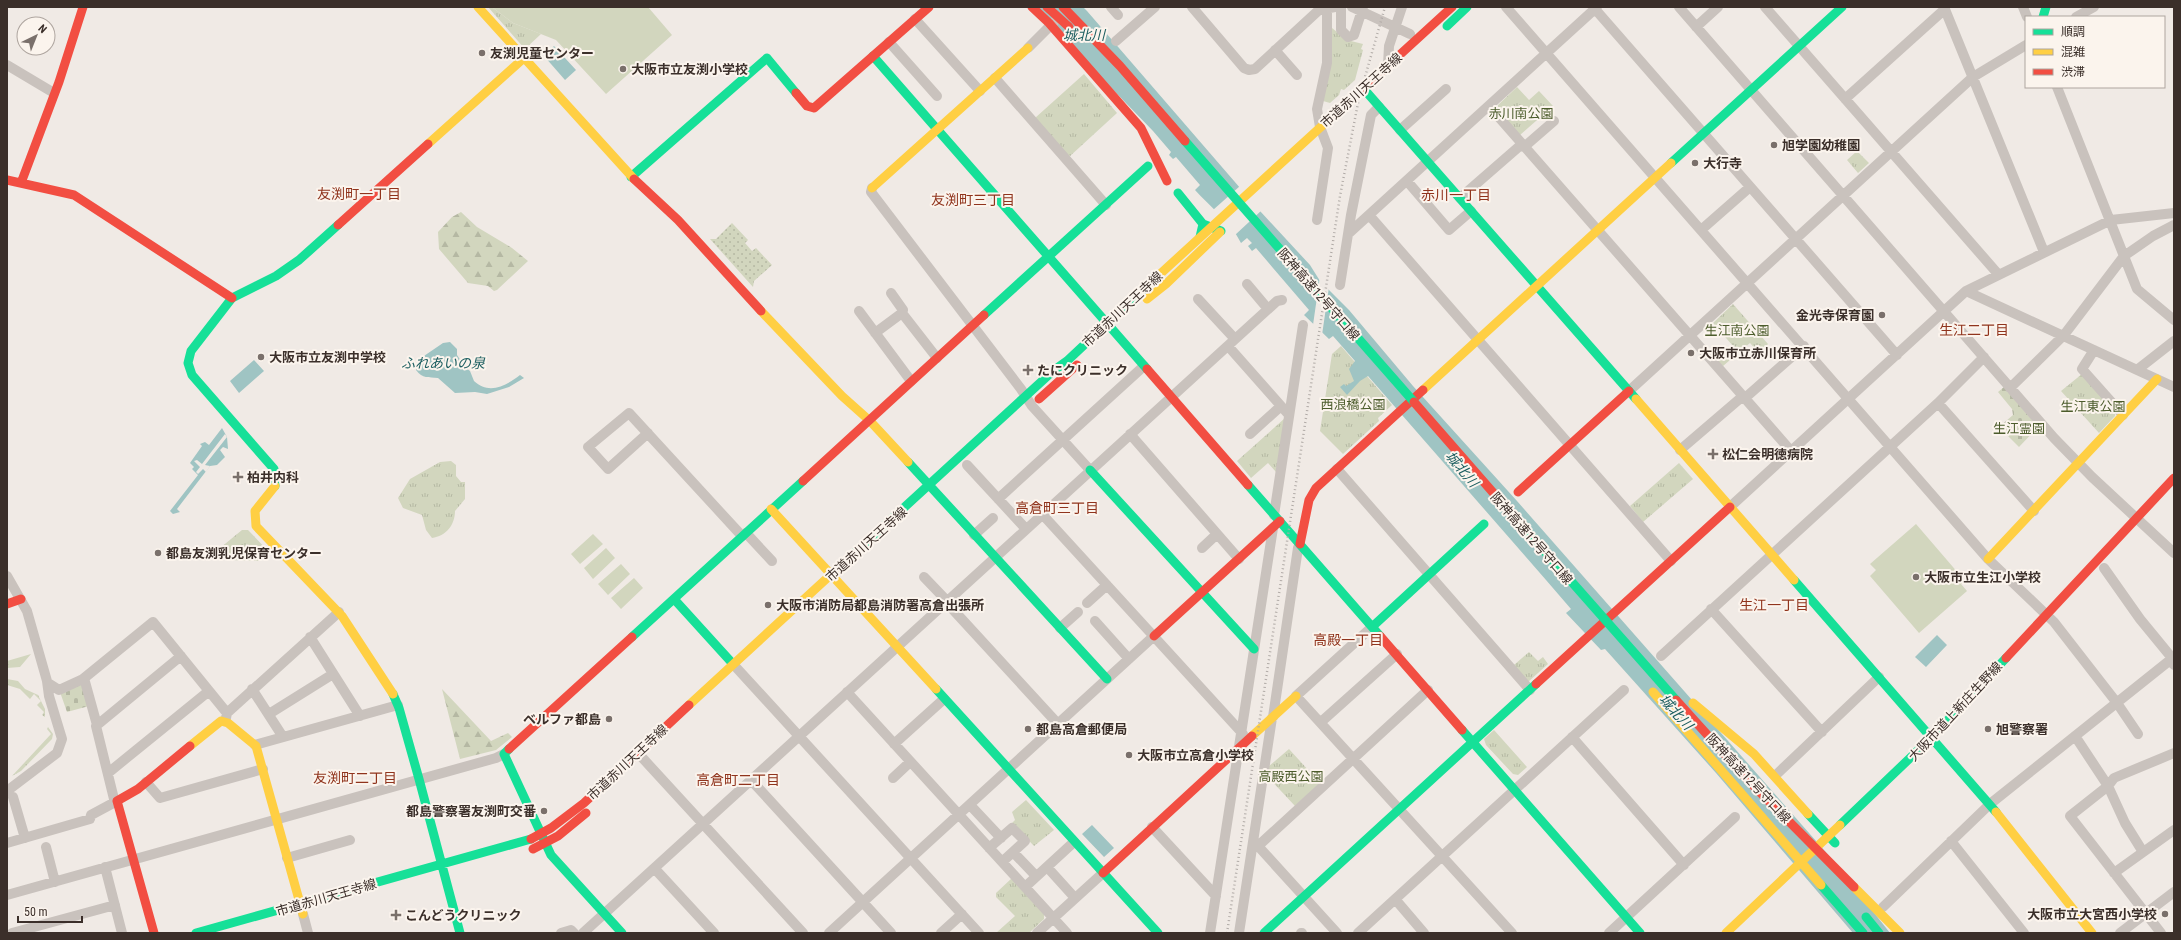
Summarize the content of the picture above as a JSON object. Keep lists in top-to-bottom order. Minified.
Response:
{"streets":{"main road":["市道赤川天王寺線","阪神高速12号守口線","大阪市道上新庄生野線"]},"districts":["友渕町一丁目","赤川一丁目","友渕町三丁目","生江二丁目","高倉町三丁目","生江一丁目","高殿一丁目","友渕町二丁目","高倉町二丁目"],"water":["城北川","ふれあいの泉"],"parks":["赤川南公園","生江南公園","西浪橋公園","生江東公園","生江霊園","高殿西公園"],"places":{"other":["友渕児童センター","大阪市立友渕小学校","旭学園幼稚園","大行寺","金光寺保育園","大阪市立赤川保育所","大阪市立友渕中学校","都島友渕乳児保育センター","大阪市立生江小学校","大阪市消防局都島消防署高倉出張所","ベルファ都島","都島高倉郵便局","旭警察署","大阪市立高倉小学校","都島警察署友渕町交番","大阪市立大宮西小学校"],"health":["たにクリニック","松仁会明徳病院","柏井内科","こんどうクリニック"]},"legend":["順調","混雑","渋滞"],"scale_bar":"50 m","north":"top right"}
